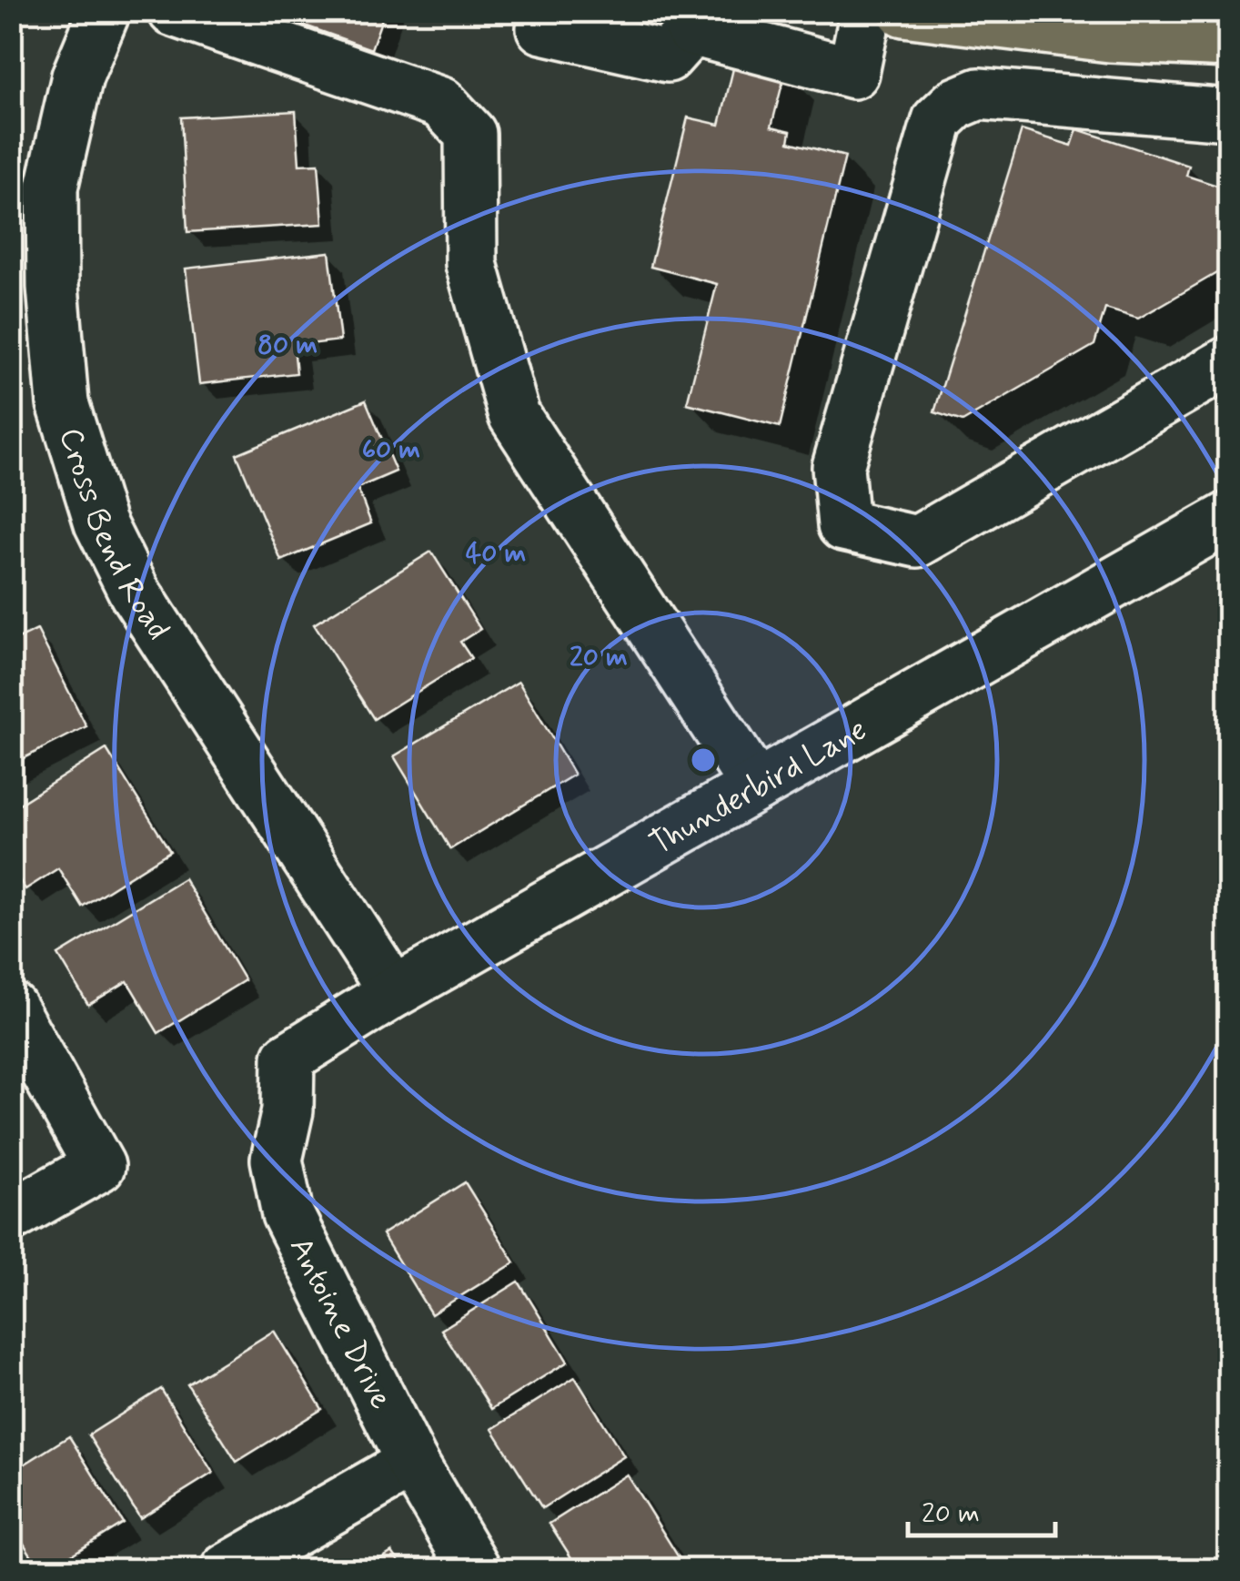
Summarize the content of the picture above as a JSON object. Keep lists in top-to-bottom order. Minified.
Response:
{"streets":{"street":["Cross Bend Road","Thunderbird Lane","Antoine Drive"]},"crossings":[["Cross Bend Road","Thunderbird Lane"],["Thunderbird Lane","Antoine Drive"]],"scale_bar":"20 m","rings":["80 m","60 m","40 m","20 m"]}
